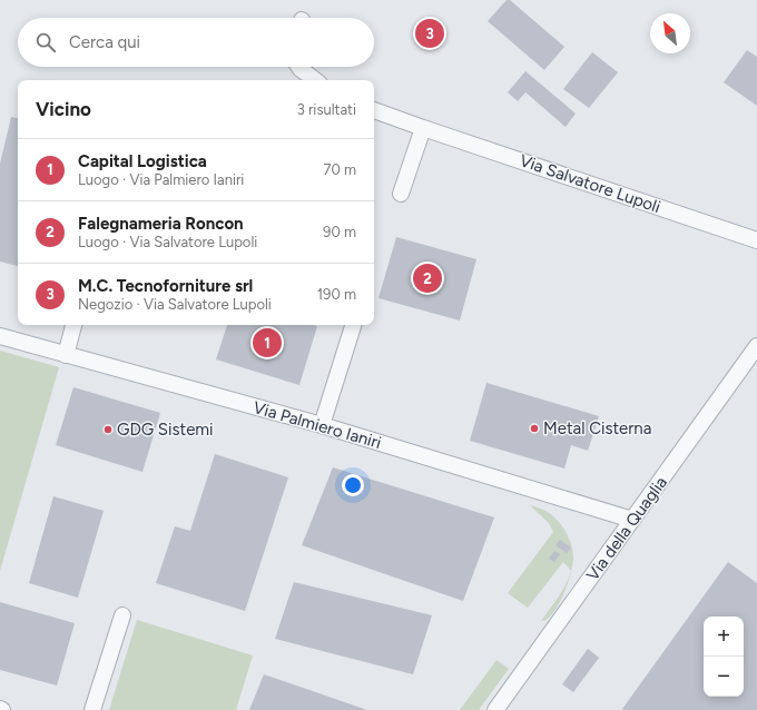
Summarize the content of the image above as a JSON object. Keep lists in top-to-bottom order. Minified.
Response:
{"streets":{"street":["Via Salvatore Lupoli","Via Palmiero Ianiri","Via della Quaglia"]},"crossings":[["Via Palmiero Ianiri","Via della Quaglia"]],"places":["Metal Cisterna","GDG Sistemi"],"north":"top left","page":{"pins":["3","2","1"],"search":"Cerca qui","heading":["Vicino","3 risultati"],"list":[{"mark":"1","name":"Capital Logistica","note":"Luogo · Via Palmiero Ianiri","value":"70 m"},{"mark":"2","name":"Falegnameria Roncon","note":"Luogo · Via Salvatore Lupoli","value":"90 m"},{"mark":"3","name":"M.C. Tecnoforniture srl","note":"Negozio · Via Salvatore Lupoli","value":"190 m"}],"map_buttons":["+","−"]}}
